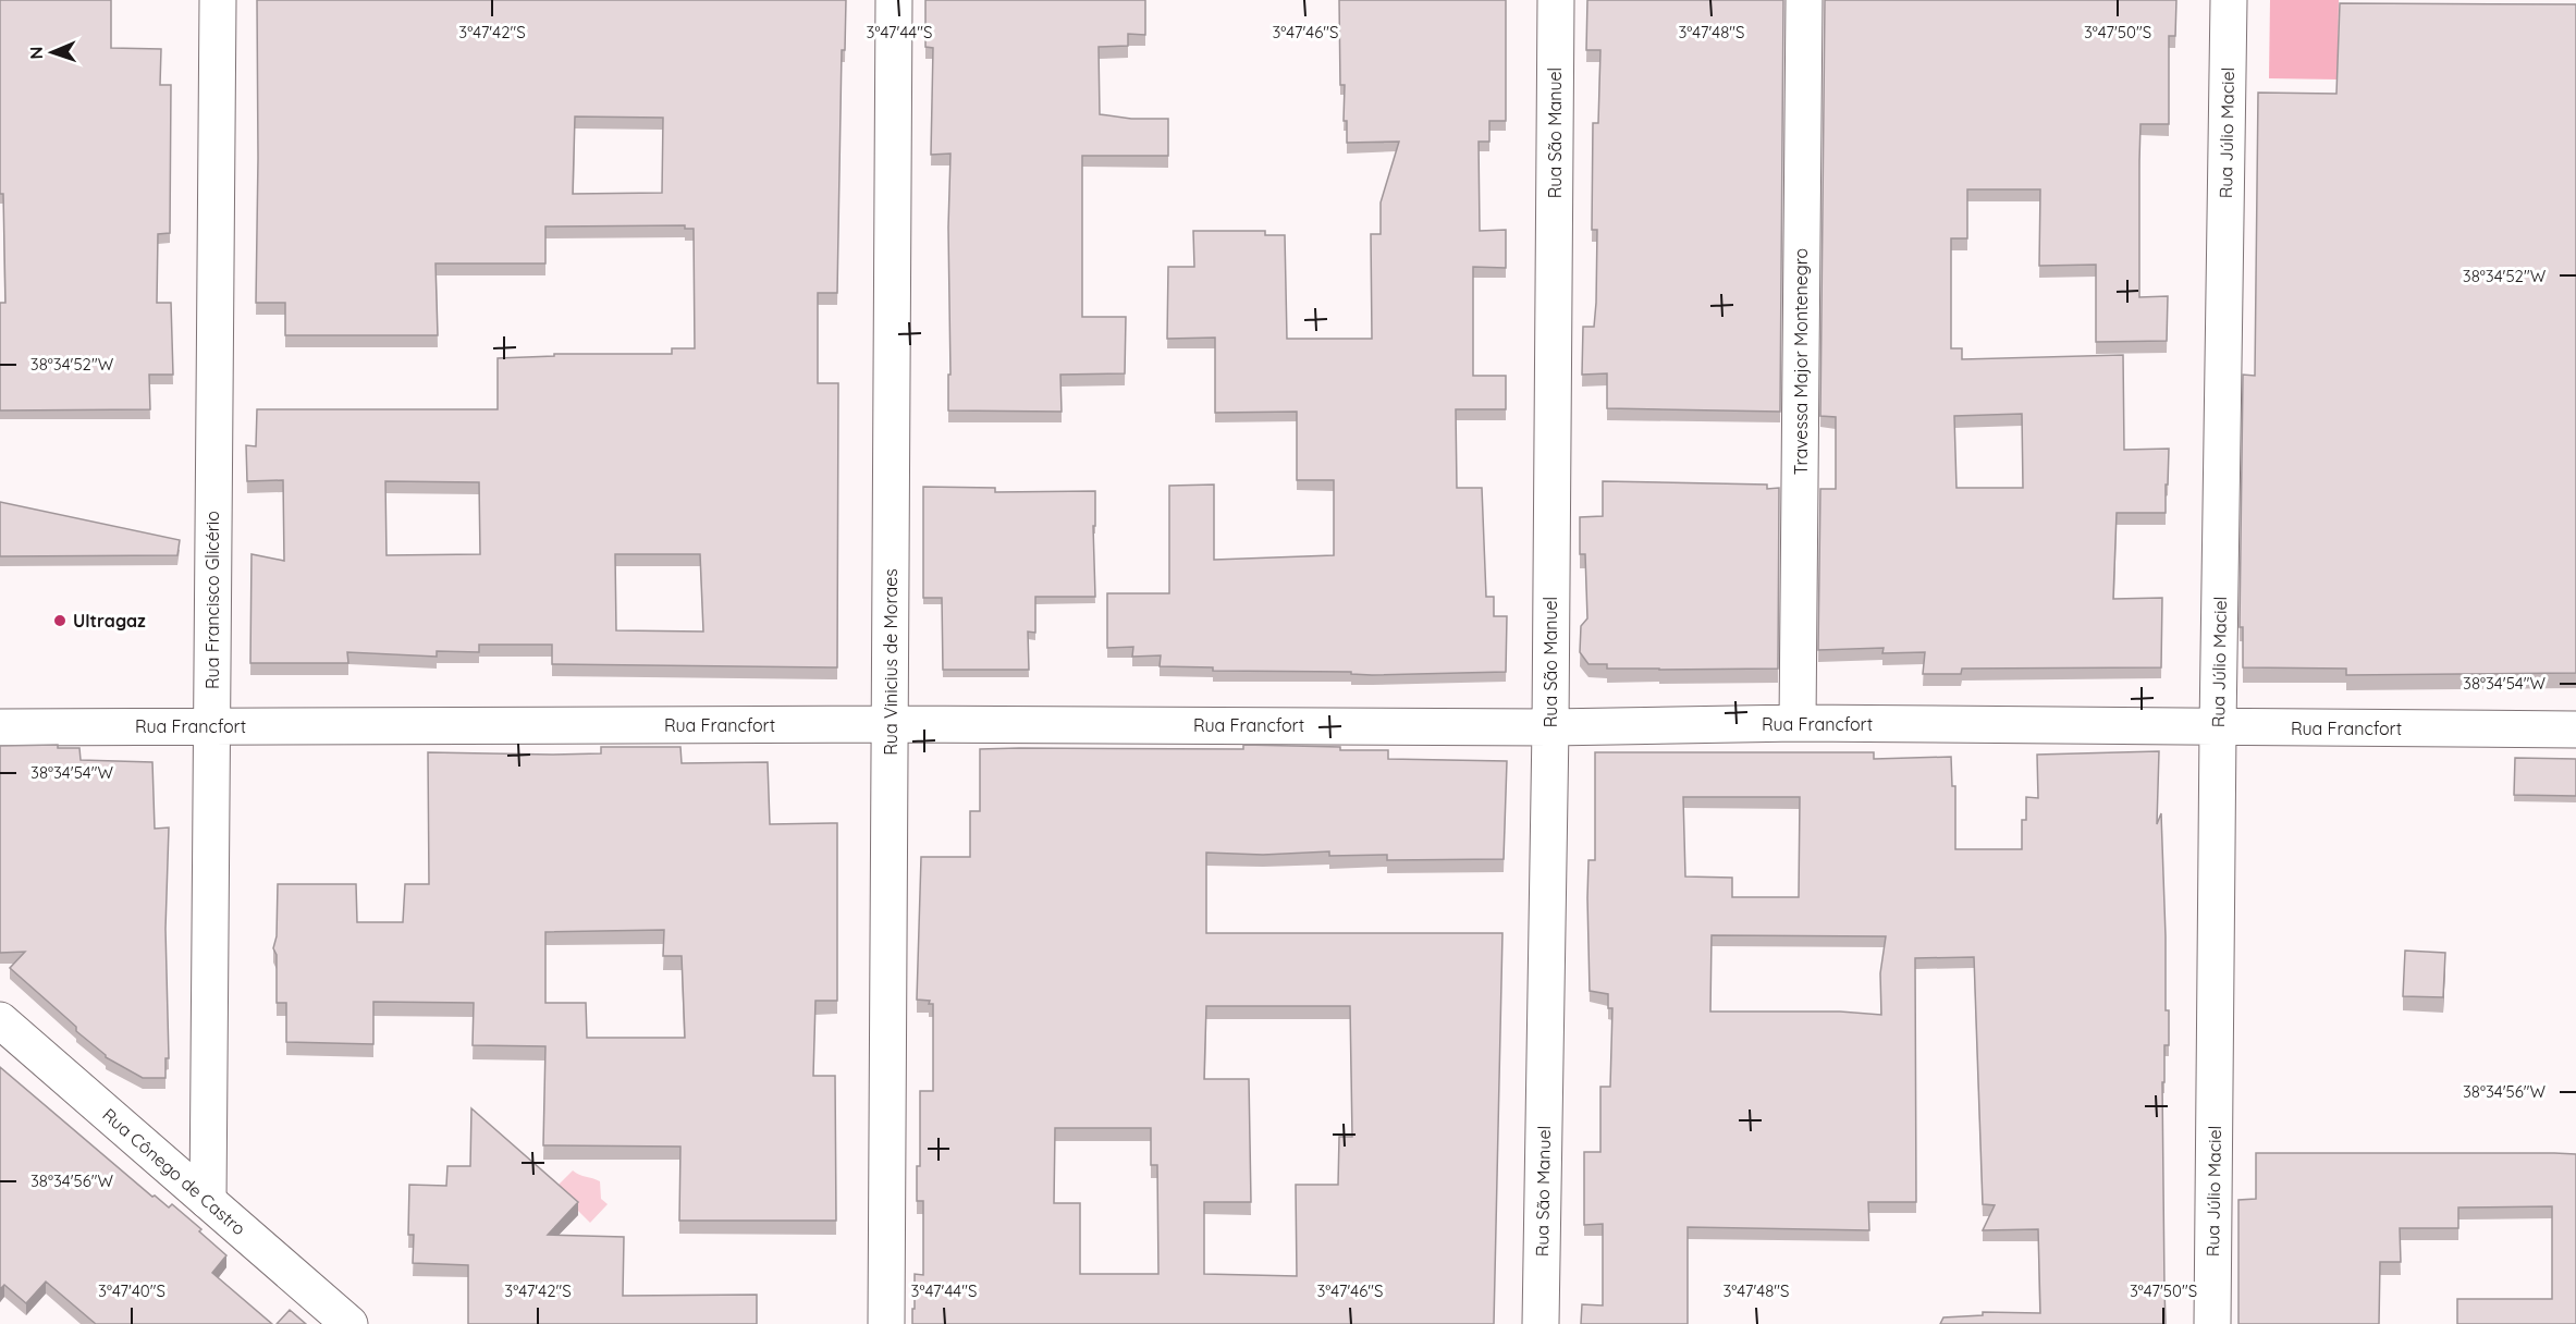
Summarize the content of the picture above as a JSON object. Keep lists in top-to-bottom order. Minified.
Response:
{"streets":{"street":["Rua São Manuel","Rua Júlio Maciel","Travessa Major Montenegro","Rua Francisco Glicério","Rua Vinicius de Moraes","Rua Francfort","Rua Cônego de Castro"]},"crossings":[["Rua São Manuel","Rua Francfort"],["Rua Júlio Maciel","Rua Francfort"],["Travessa Major Montenegro","Rua Francfort"],["Rua Francisco Glicério","Rua Francfort"],["Rua Francisco Glicério","Rua Cônego de Castro"],["Rua Vinicius de Moraes","Rua Francfort"]],"places":["Ultragaz"],"north":"left","coordinates":["3°47'42\"S","3°47'44\"S","3°47'46\"S","3°47'48\"S","3°47'50\"S","38°34'52\"W","38°34'54\"W","38°34'56\"W","3°47'40\"S"]}
